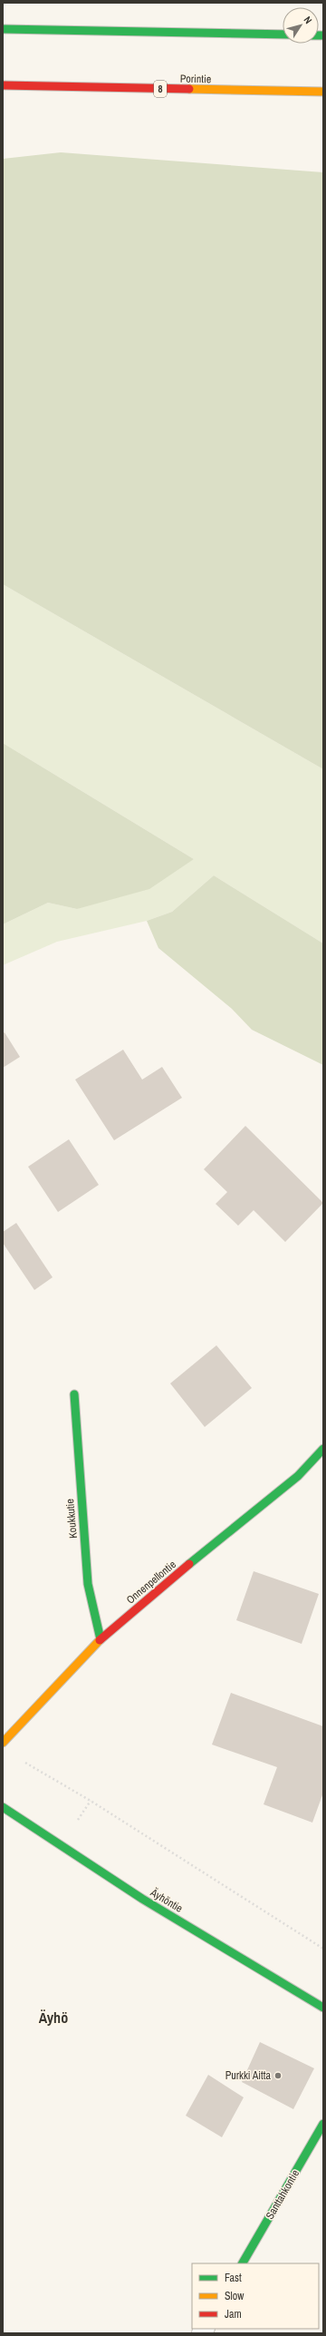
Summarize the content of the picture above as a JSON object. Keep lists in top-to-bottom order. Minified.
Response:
{"streets":{"main road":["Porintie","8","Koukkutie","Onnenpellontie","Äyhöntie","Santtahkontie"]},"crossings":[["Koukkutie","Onnenpellontie"]],"districts":["Äyhö"],"places":["Purkki Aitta"],"legend":["Fast","Slow","Jam"],"north":"top right"}
